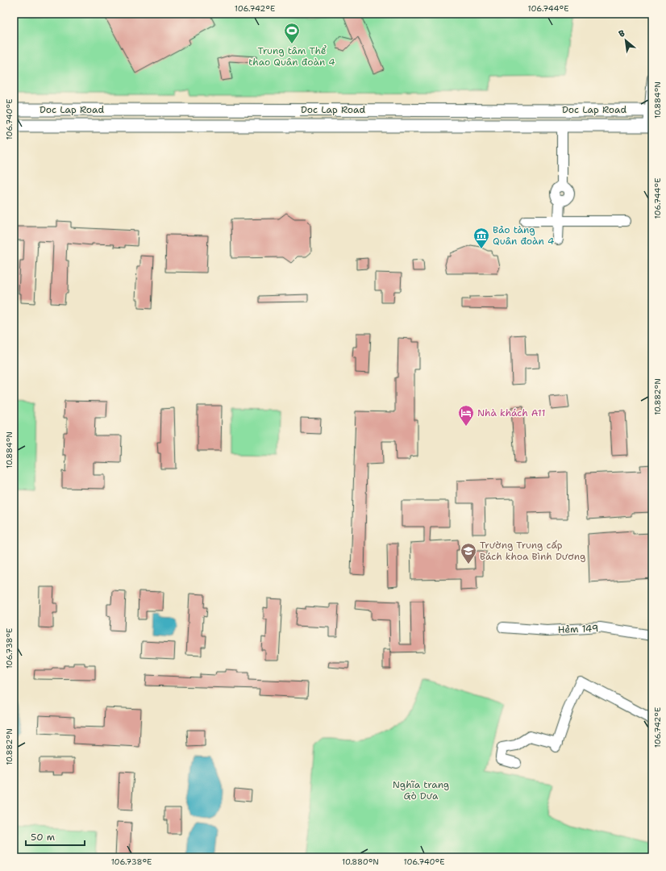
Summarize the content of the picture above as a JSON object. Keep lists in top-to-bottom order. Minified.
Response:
{"streets":{"main road":["Doc Lap Road"],"street":["Hẻm 149"]},"parks":["Nghĩa trang Gò Dưa"],"places":{"sports":["Trung tâm Thể thao Quân đoàn 4"],"museum":["Bảo tàng Quân đoàn 4"],"hotel":["Nhà khách A11"],"school or university":["Trường Trung cấp Bách khoa Bình Dương"]},"scale_bar":"50 m","north":"top left","coordinates":["106.742°E","106.744°E","10.884°N","106.740°E","10.882°N","106.738°E","10.880°N"]}
